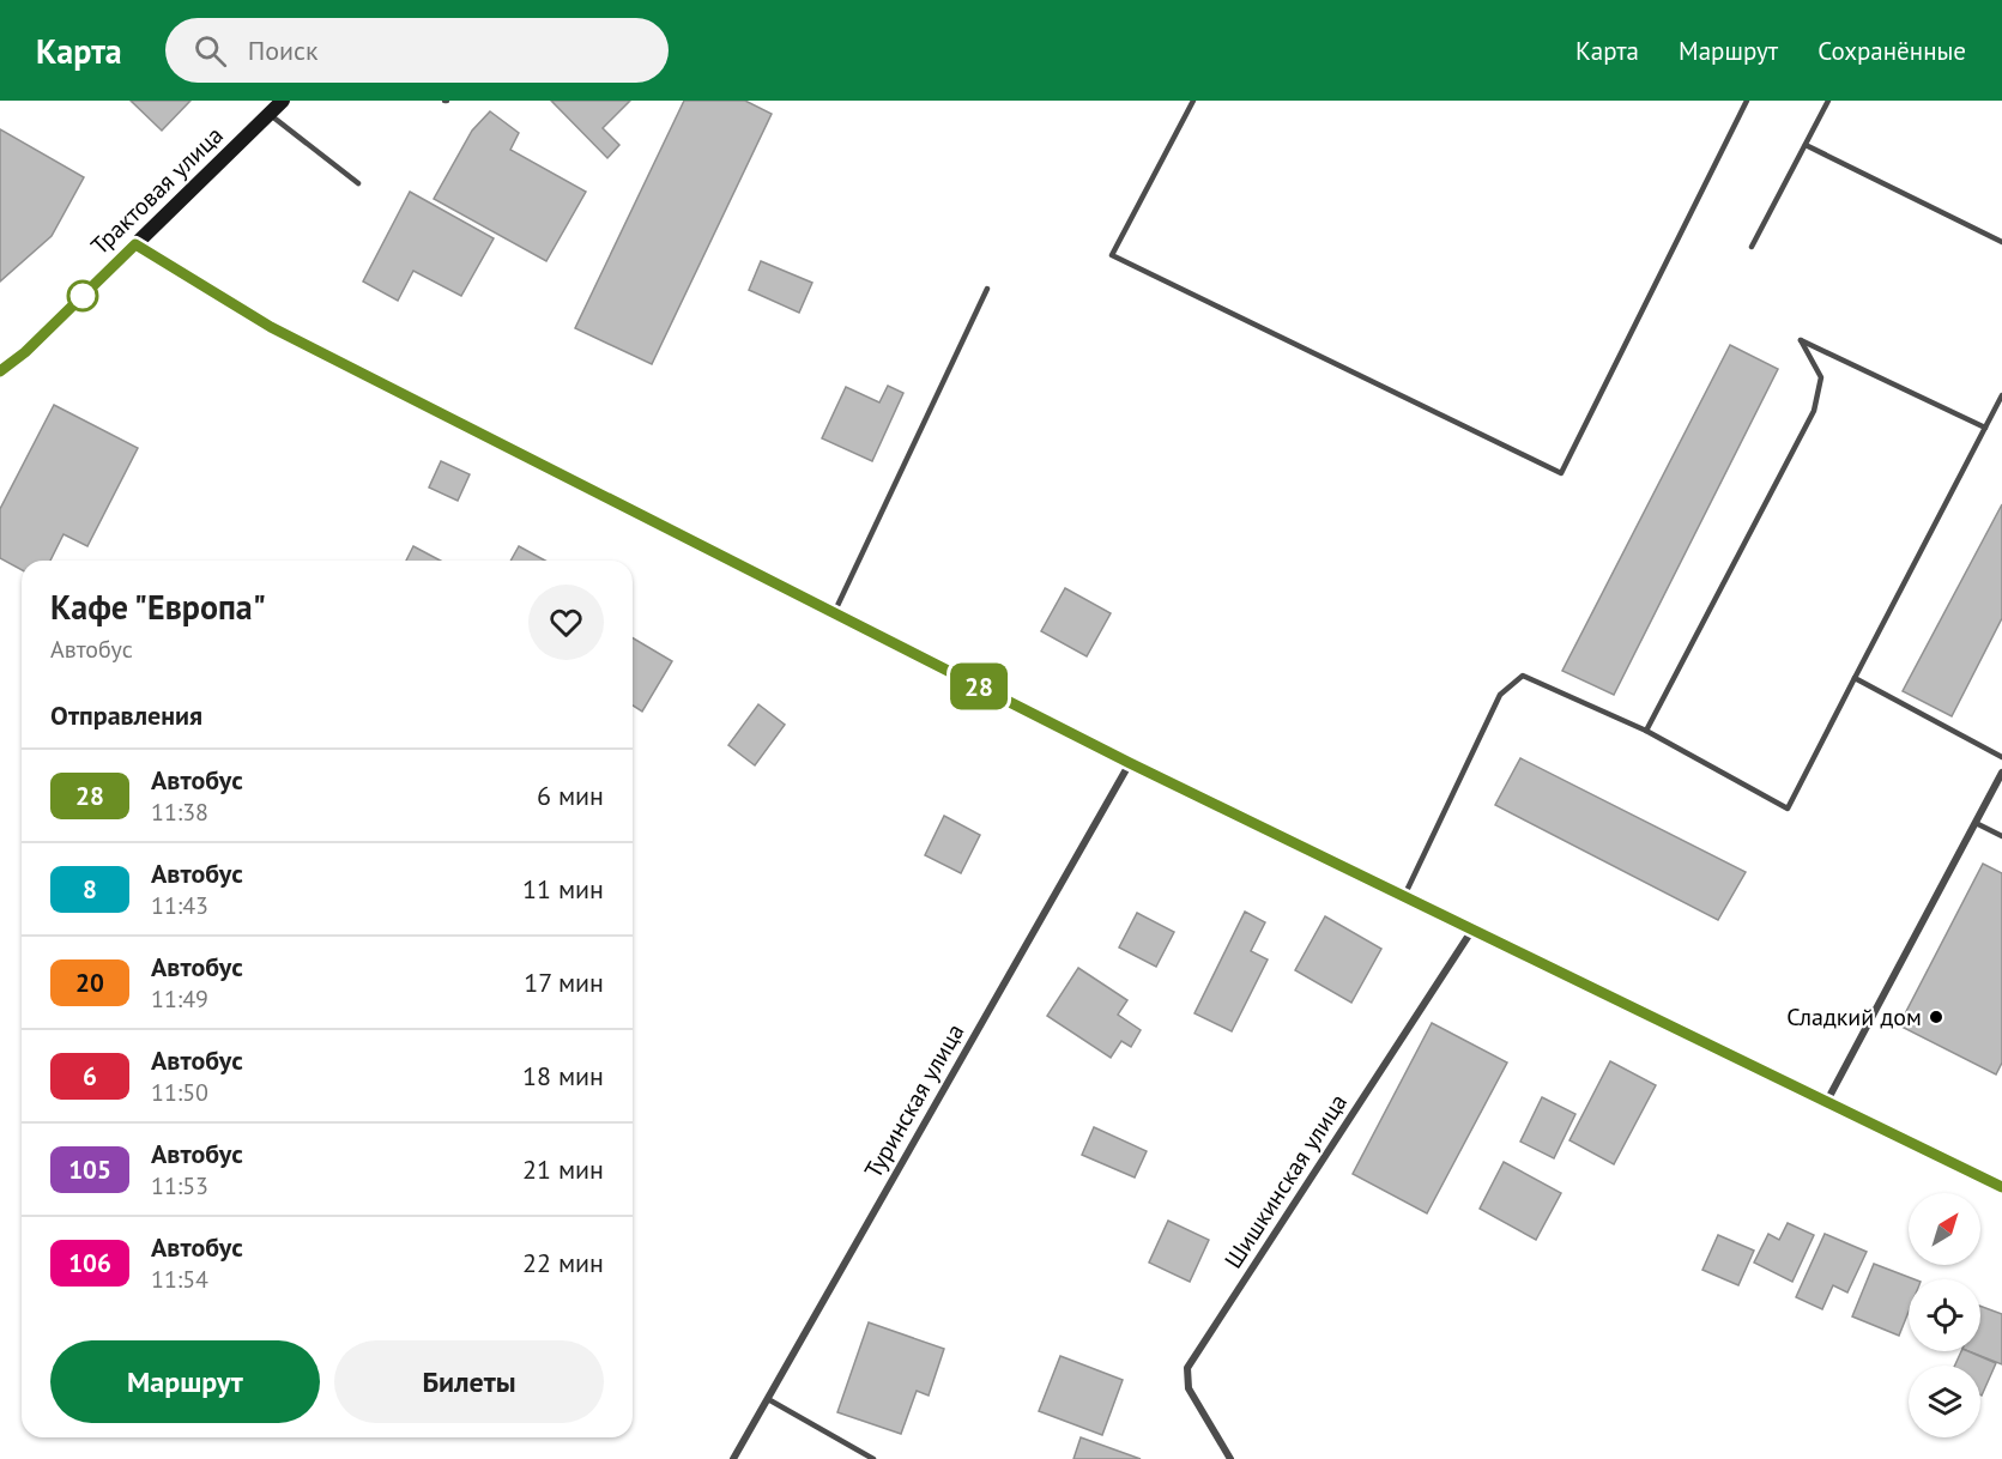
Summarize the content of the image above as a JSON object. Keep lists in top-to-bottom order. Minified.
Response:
{"streets":{"main road":["Трактовая улица"],"street":["Туринская улица","Шишкинская улица"]},"places":["Сладкий дом"],"lines":["bus line 28"],"north":"top right","page":{"header":"Карта","search":"Поиск","nav":["Карта","Маршрут","Сохранённые"],"on_map":"28","heading":[["Кафе \"Европа\"","Автобус"],"Отправления"],"list":[{"mark":"28","name":"Автобус","note":"11:38","value":"6 мин"},{"mark":"8","name":"Автобус","note":"11:43","value":"11 мин"},{"mark":"20","name":"Автобус","note":"11:49","value":"17 мин"},{"mark":"6","name":"Автобус","note":"11:50","value":"18 мин"},{"mark":"105","name":"Автобус","note":"11:53","value":"21 мин"},{"mark":"106","name":"Автобус","note":"11:54","value":"22 мин"}],"buttons":["Маршрут","Билеты"]}}
